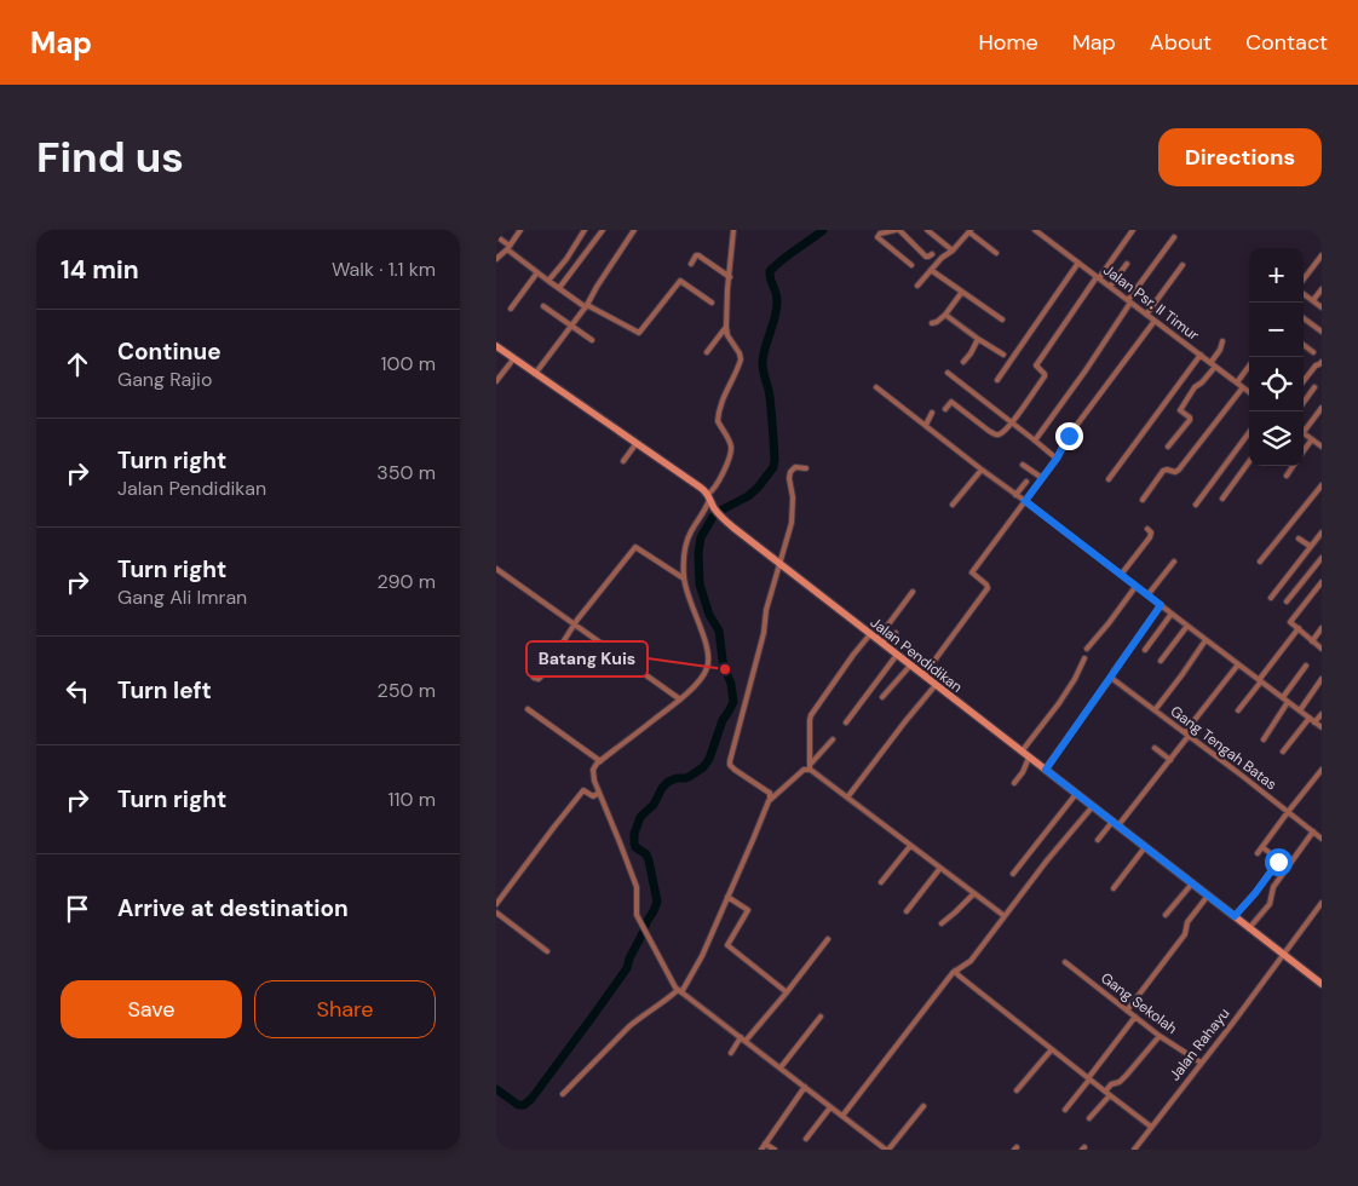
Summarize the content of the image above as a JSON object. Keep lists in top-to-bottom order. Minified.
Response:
{"streets":{"main road":["Jalan Pendidikan"],"street":["Jalan Psr. II Timur","Gang Tengah Batas","Gang Sekolah","Jalan Rahayu"]},"crossings":[["Jalan Pendidikan","Jalan Rahayu"],["Gang Sekolah","Jalan Rahayu"]],"places":["Batang Kuis"],"page":{"header":"Map","nav":["Home","Map","About","Contact"],"buttons":["Directions",["Save","Share"]],"title":"Find us","heading":["14 min","Walk · 1.1 km"],"map_buttons":["+","−"],"list":[["Continue","Gang Rajio","100 m"],["Turn right","Jalan Pendidikan","350 m"],["Turn right","Gang Ali Imran","290 m"],["Turn left","250 m"],["Turn right","110 m"],"Arrive at destination"]}}
